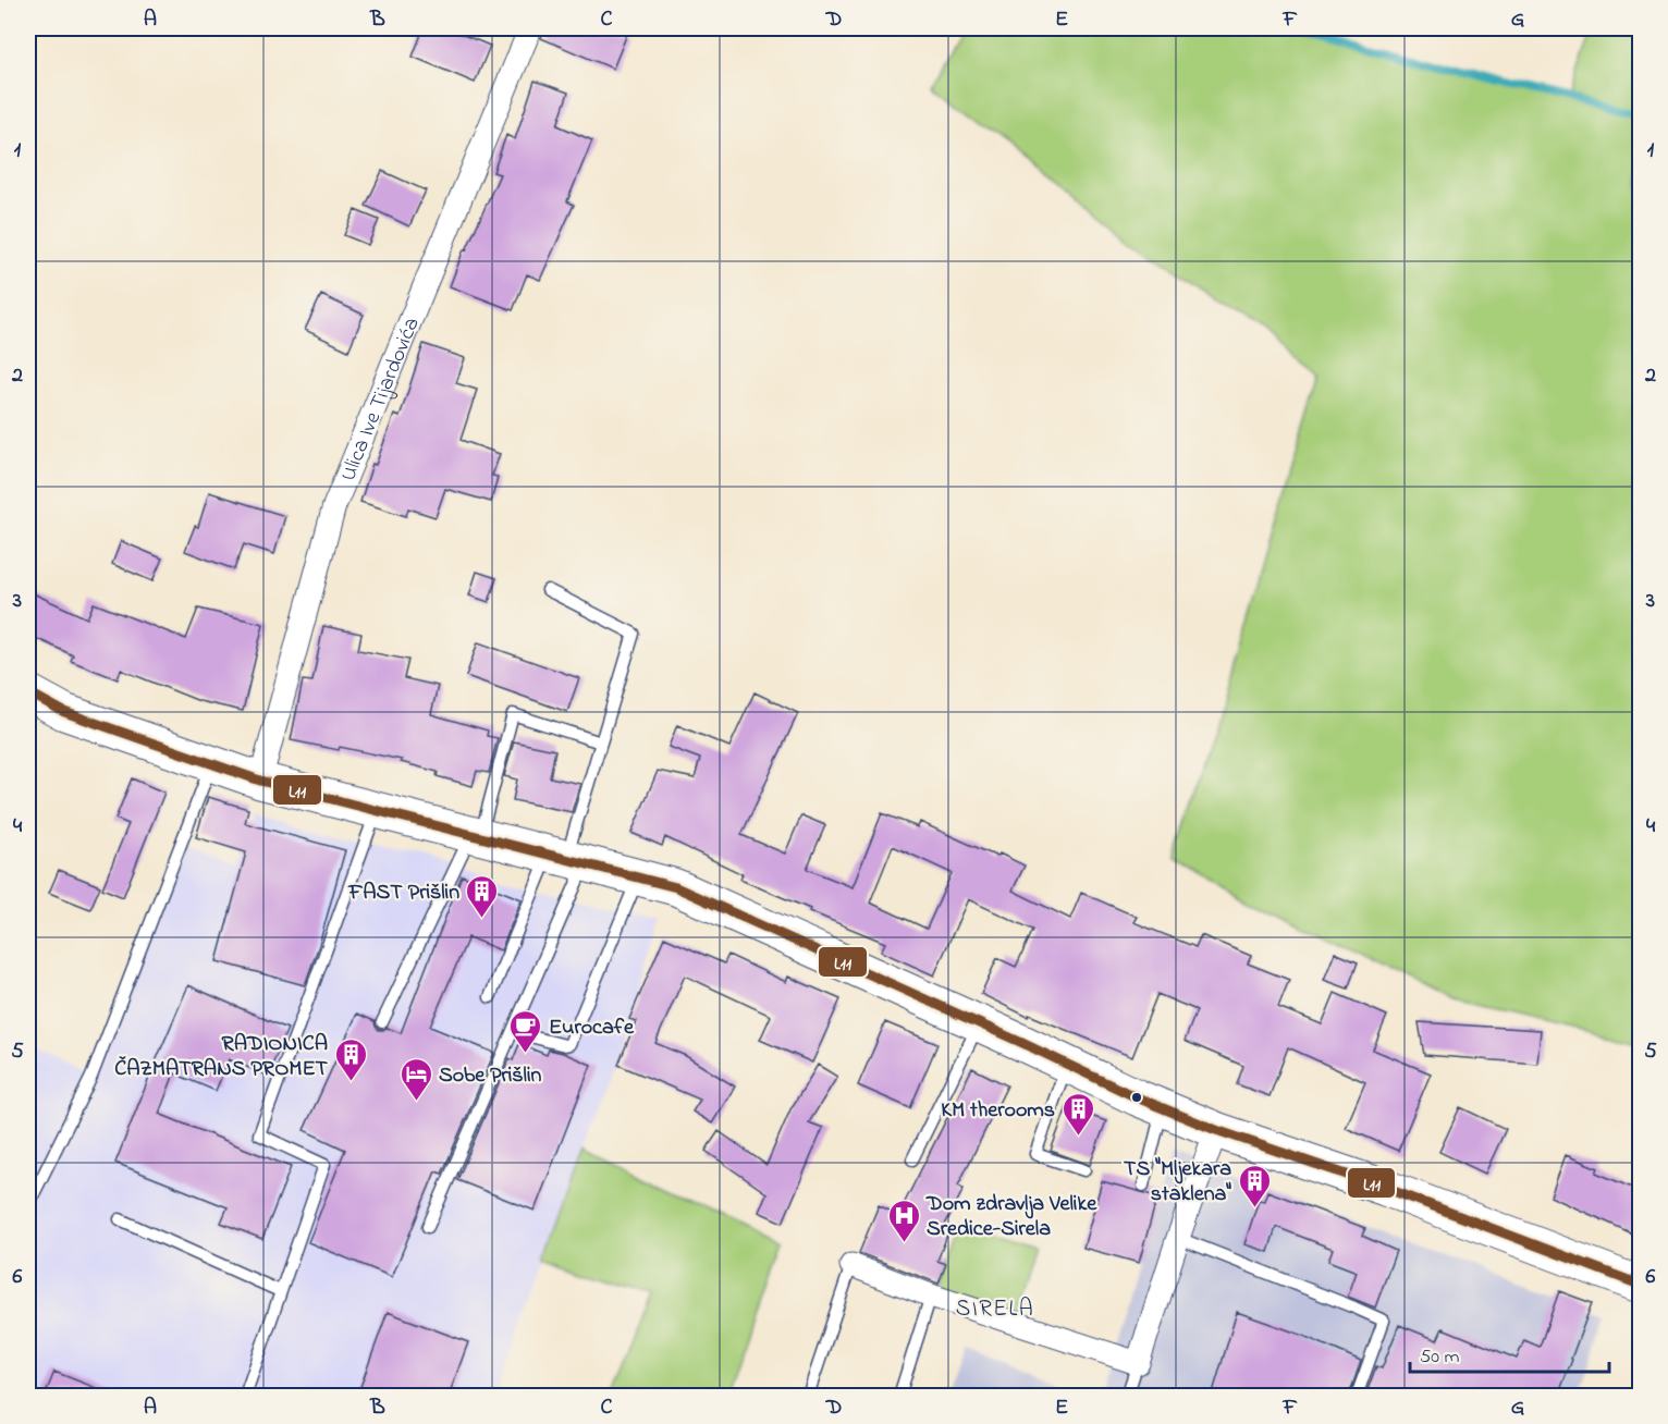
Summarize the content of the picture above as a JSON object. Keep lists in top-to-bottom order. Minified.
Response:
{"streets":{"street":["Ulica Ive Tijardovića"]},"districts":["SIRELA"],"places":{"building":["FAST Prišlin","RADIONICA ČAZMATRANS PROMET","KM therooms","TS \"Mljekara staklena\""],"cafe":["Eurocafe"],"hotel":["Sobe Prišlin"],"hospital":["Dom zdravlja Velike Sredice-Sirela"]},"lines":["transit line L11"],"scale_bar":"50 m","grid":{"columns":["A","B","C","D","E","F","G"],"rows":["1","2","3","4","5","6"]}}
